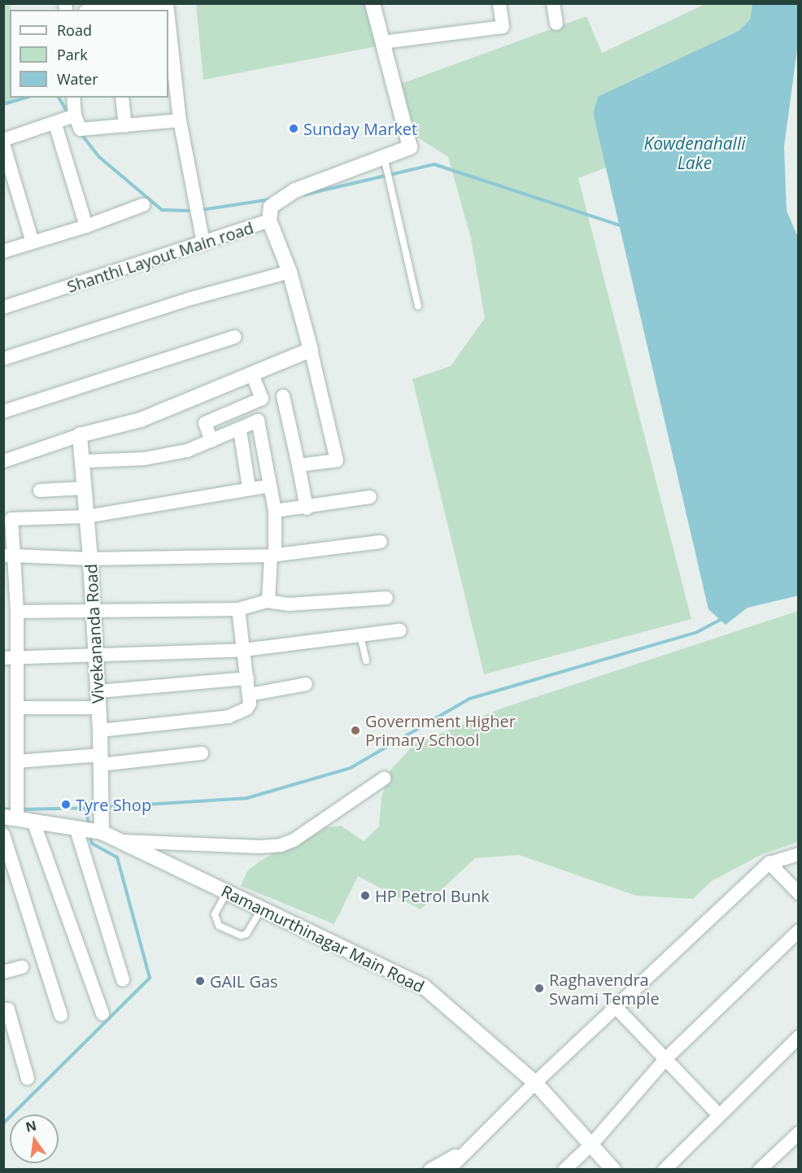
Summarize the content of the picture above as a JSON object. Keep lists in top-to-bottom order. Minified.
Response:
{"streets":{"street":["Shanthi Layout Main road","Vivekananda Road","Ramamurthinagar Main Road"]},"crossings":[["Vivekananda Road","Ramamurthinagar Main Road"]],"water":["Kowdenahalli Lake"],"places":["Sunday Market","Government Higher Primary School","Tyre Shop","HP Petrol Bunk","GAIL Gas","Raghavendra Swami Temple"],"legend":["Road","Park","Water"],"north":"top"}
